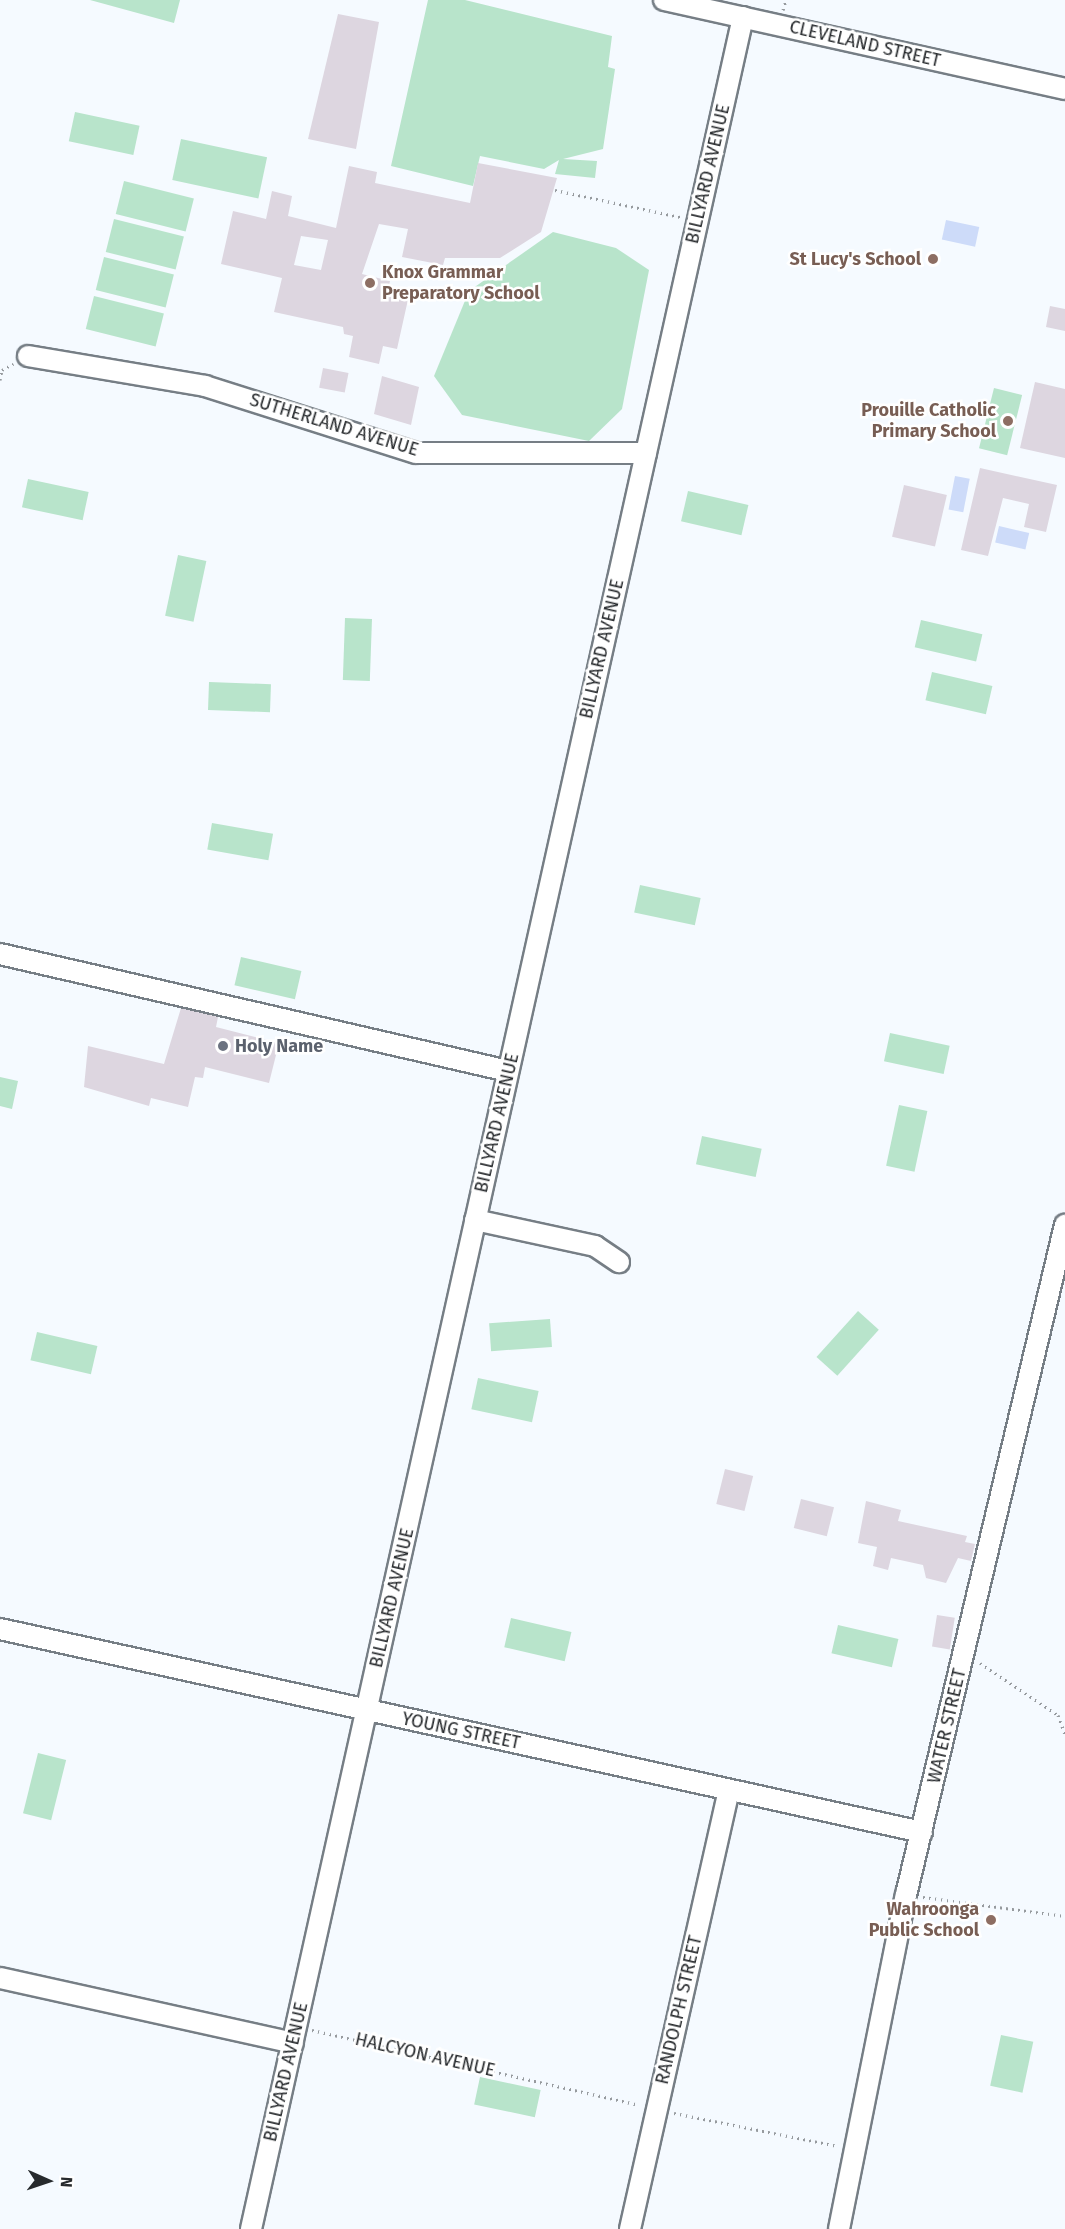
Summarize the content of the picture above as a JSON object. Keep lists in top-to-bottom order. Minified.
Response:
{"streets":{"street":["CLEVELAND STREET","BILLYARD AVENUE","SUTHERLAND AVENUE","WATER STREET","YOUNG STREET","RANDOLPH STREET"],"path":["HALCYON AVENUE"]},"crossings":[["CLEVELAND STREET","BILLYARD AVENUE"],["BILLYARD AVENUE","SUTHERLAND AVENUE"],["BILLYARD AVENUE","YOUNG STREET"],["BILLYARD AVENUE","HALCYON AVENUE"],["WATER STREET","YOUNG STREET"],["WATER STREET","HALCYON AVENUE"],["YOUNG STREET","RANDOLPH STREET"],["RANDOLPH STREET","HALCYON AVENUE"]],"places":["St Lucy's School","Knox Grammar Preparatory School","Prouille Catholic Primary School","Holy Name","Wahroonga Public School"],"north":"right"}
